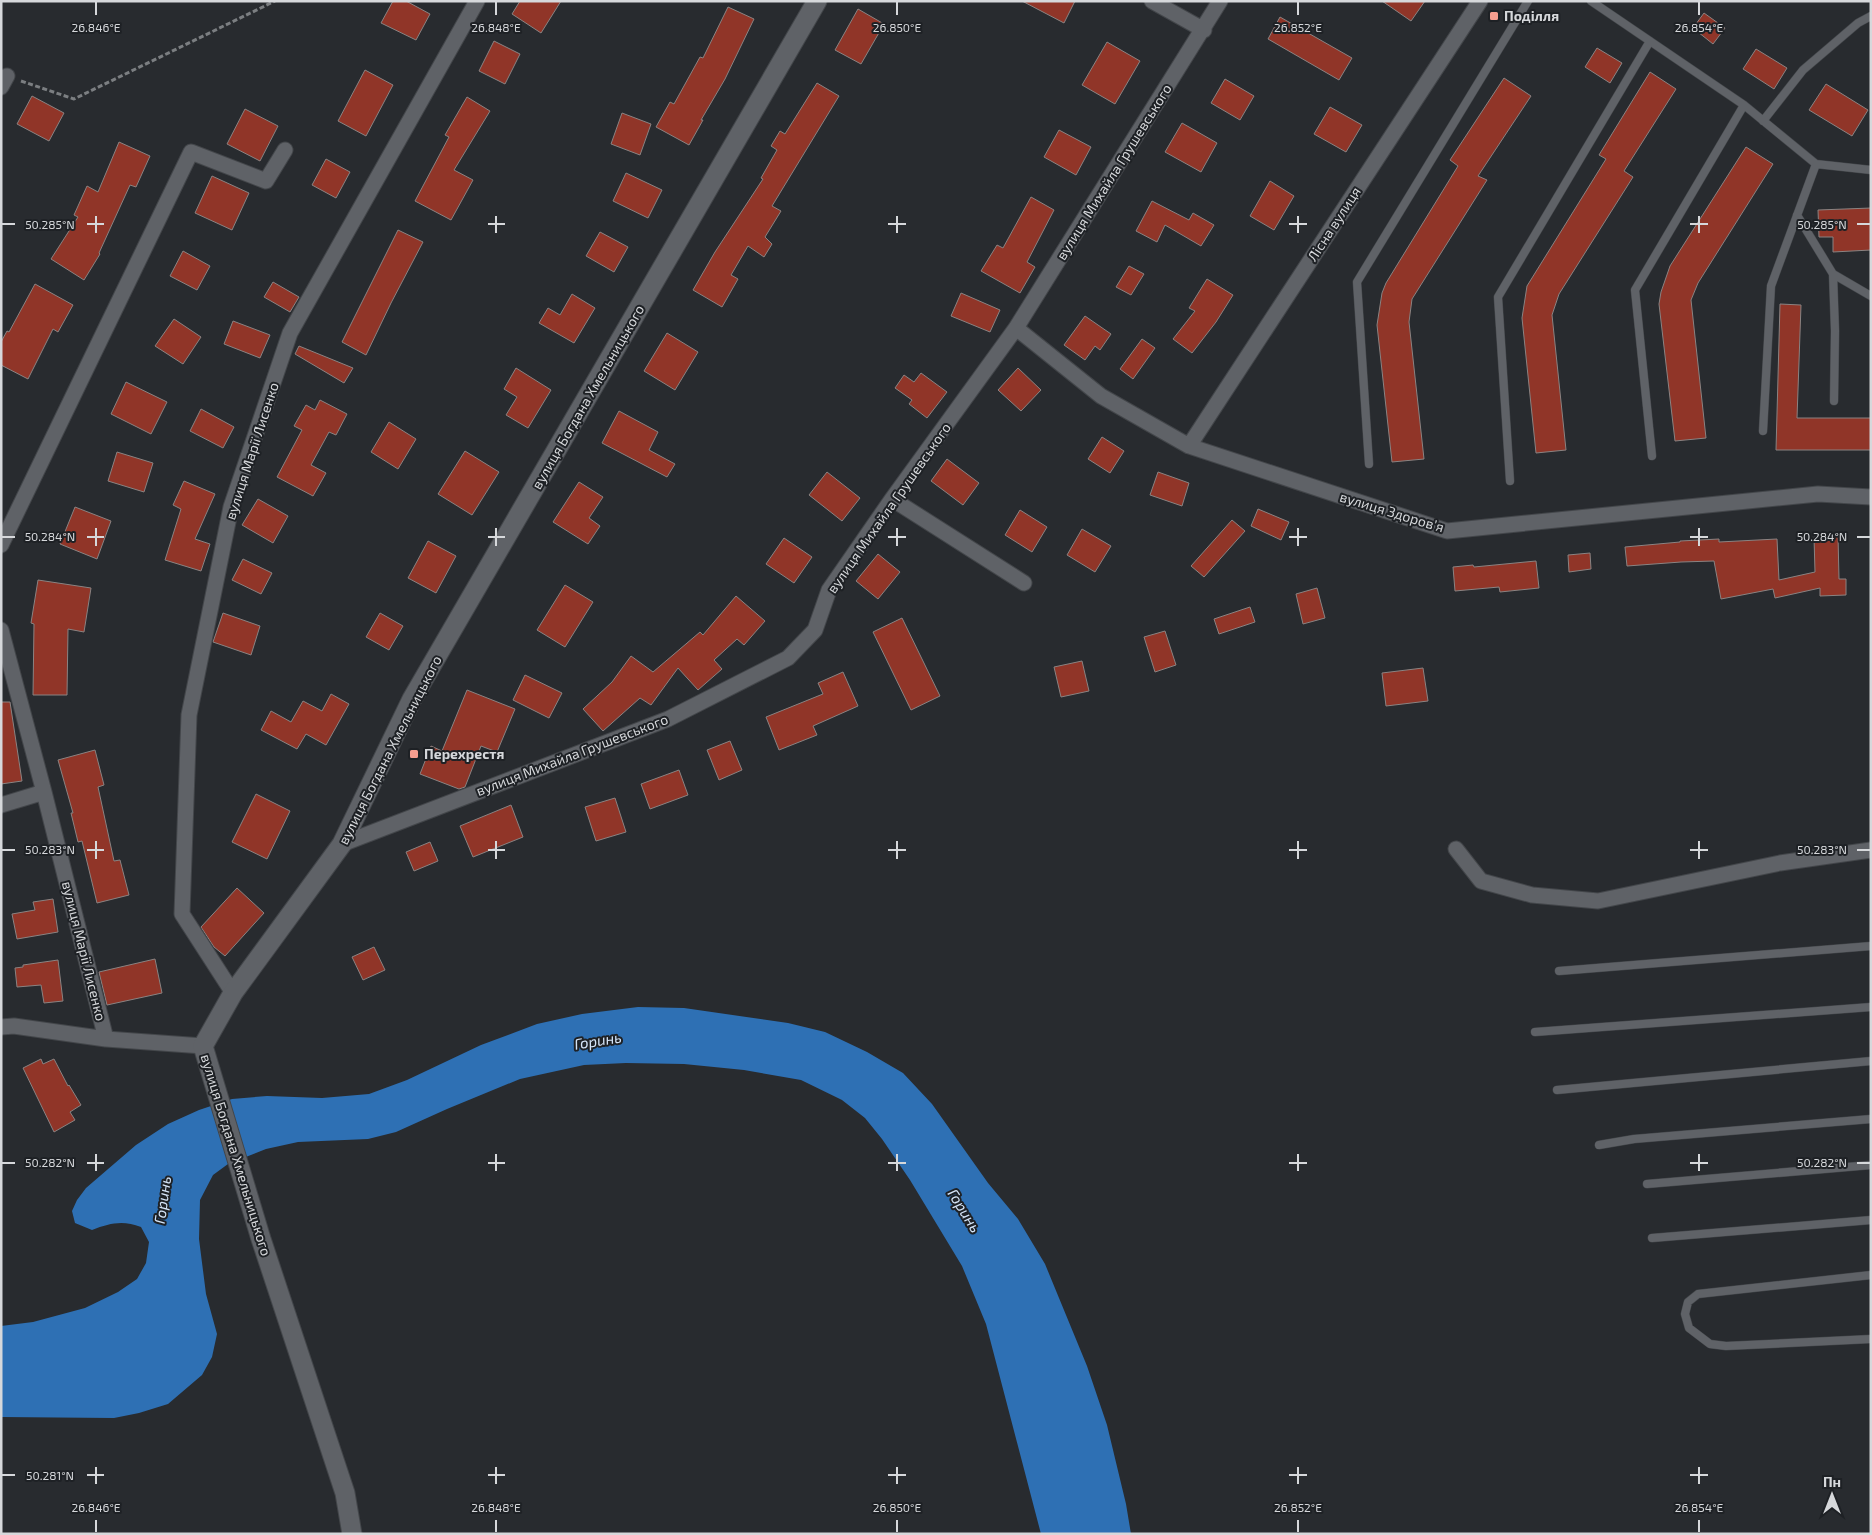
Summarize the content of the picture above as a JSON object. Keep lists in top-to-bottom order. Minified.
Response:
{"streets":{"street":["вулиця Михайла Грушевського","Лісна вулиця","вулиця Богдана Хмельницького","вулиця Марії Лисенко","вулиця Здоровʼя"]},"crossings":[["вулиця Михайла Грушевського","вулиця Богдана Хмельницького"],["вулиця Михайла Грушевського","вулиця Здоровʼя"],["Лісна вулиця","вулиця Здоровʼя"],["вулиця Богдана Хмельницького","вулиця Марії Лисенко"]],"water":["Горинь"],"places":{"transit":["Поділля","Перехрестя"]},"north":"top","coordinates":["26.846°E","26.848°E","26.850°E","26.852°E","26.854°E","50.285°N","50.284°N","50.283°N","50.282°N","50.281°N"]}
